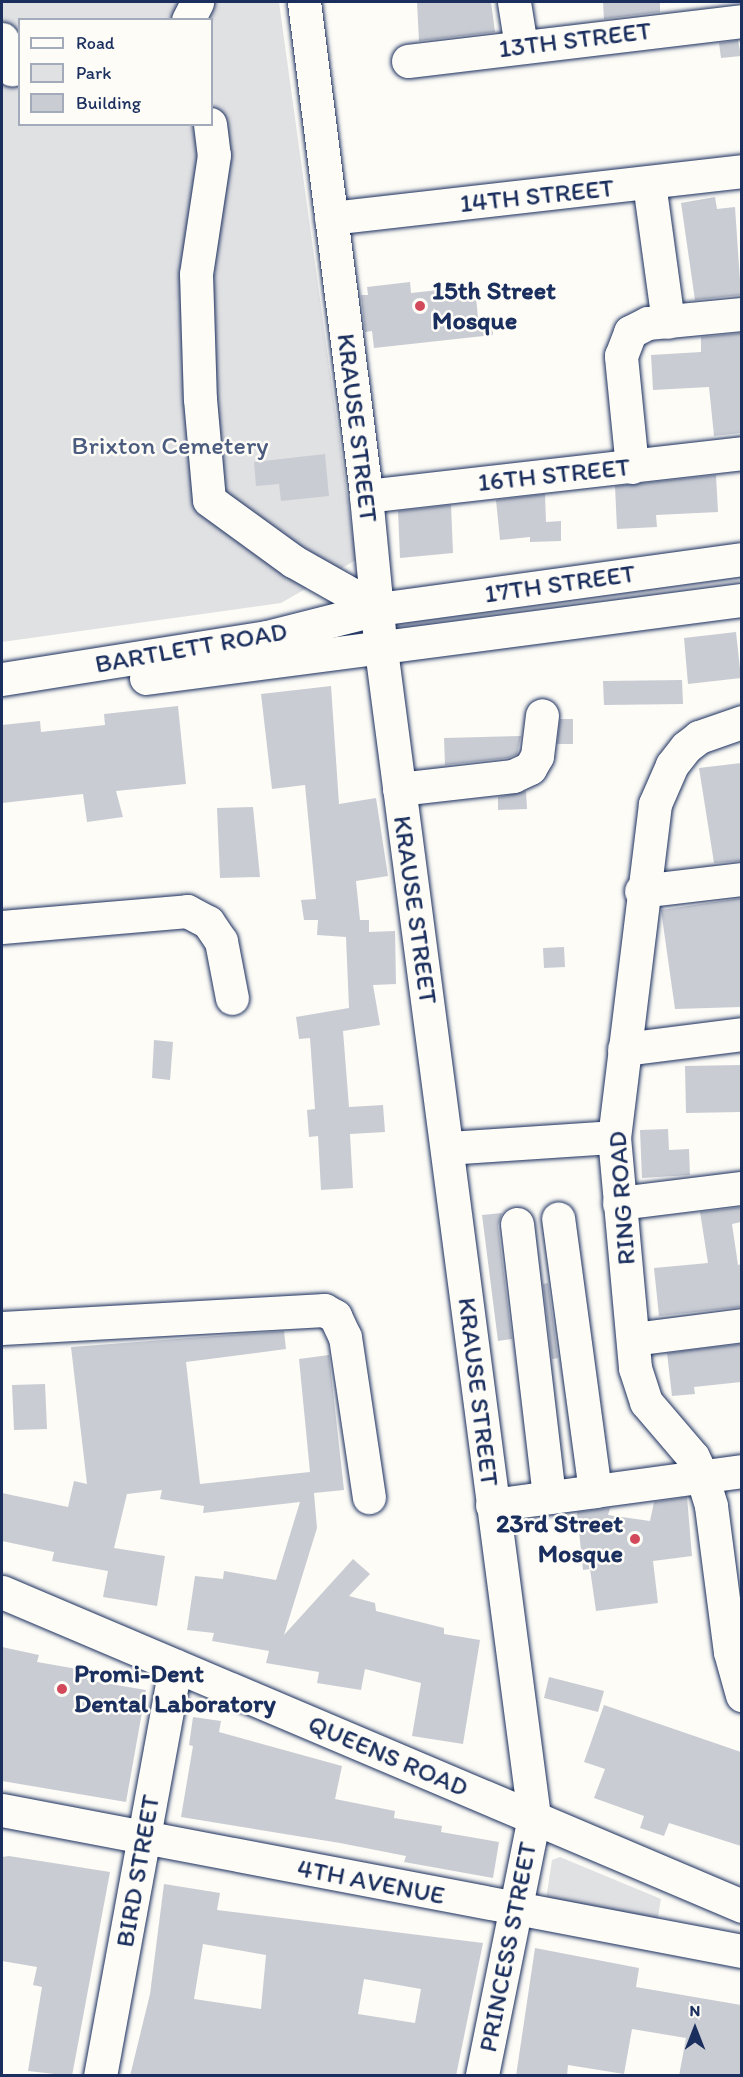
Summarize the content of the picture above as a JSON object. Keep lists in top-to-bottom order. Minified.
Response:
{"streets":{"street":["13TH STREET","14TH STREET","KRAUSE STREET","16TH STREET","17TH STREET","BARTLETT ROAD","RING ROAD","QUEENS ROAD","BIRD STREET","4TH AVENUE","PRINCESS STREET"]},"crossings":[["14TH STREET","KRAUSE STREET"],["KRAUSE STREET","16TH STREET"],["KRAUSE STREET","17TH STREET"],["KRAUSE STREET","BARTLETT ROAD"],["KRAUSE STREET","QUEENS ROAD"],["KRAUSE STREET","PRINCESS STREET"],["17TH STREET","BARTLETT ROAD"],["QUEENS ROAD","BIRD STREET"],["QUEENS ROAD","PRINCESS STREET"],["BIRD STREET","4TH AVENUE"],["4TH AVENUE","PRINCESS STREET"]],"parks":["Brixton Cemetery"],"places":["15th Street Mosque","23rd Street Mosque","Promi-Dent Dental Laboratory"],"legend":["Road","Park","Building"],"north":"top"}
